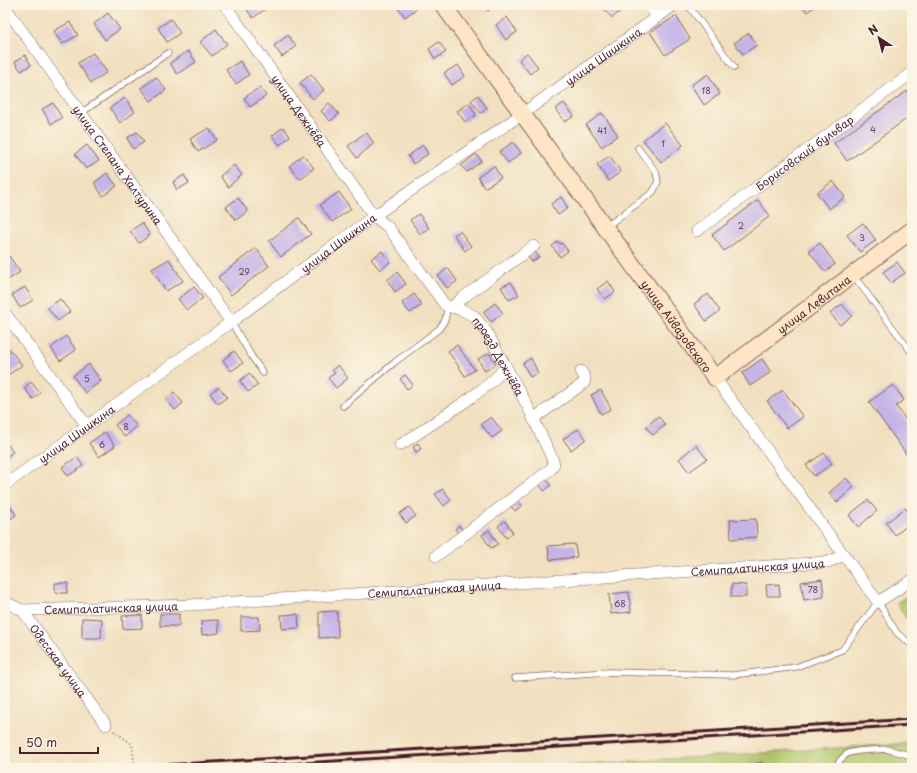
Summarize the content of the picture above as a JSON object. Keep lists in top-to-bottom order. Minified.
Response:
{"streets":{"street":["улица Шишкина","улица Дежнёва","Борисовский бульвар","улица Степана Халтурина","улица Левитана","улица Айвазовского","проезд Дежнёва","Семипалатинская улица","Одесская улица"]},"crossings":[["улица Шишкина","улица Дежнёва"],["улица Шишкина","улица Степана Халтурина"],["улица Шишкина","улица Айвазовского"],["улица Шишкина","проезд Дежнёва"],["улица Дежнёва","проезд Дежнёва"],["улица Левитана","улица Айвазовского"],["улица Айвазовского","Семипалатинская улица"],["Семипалатинская улица","Одесская улица"]],"house_numbers":["18","4","41","1","2","3","29","5","8","6","78","68"],"scale_bar":"50 m","north":"top left"}
